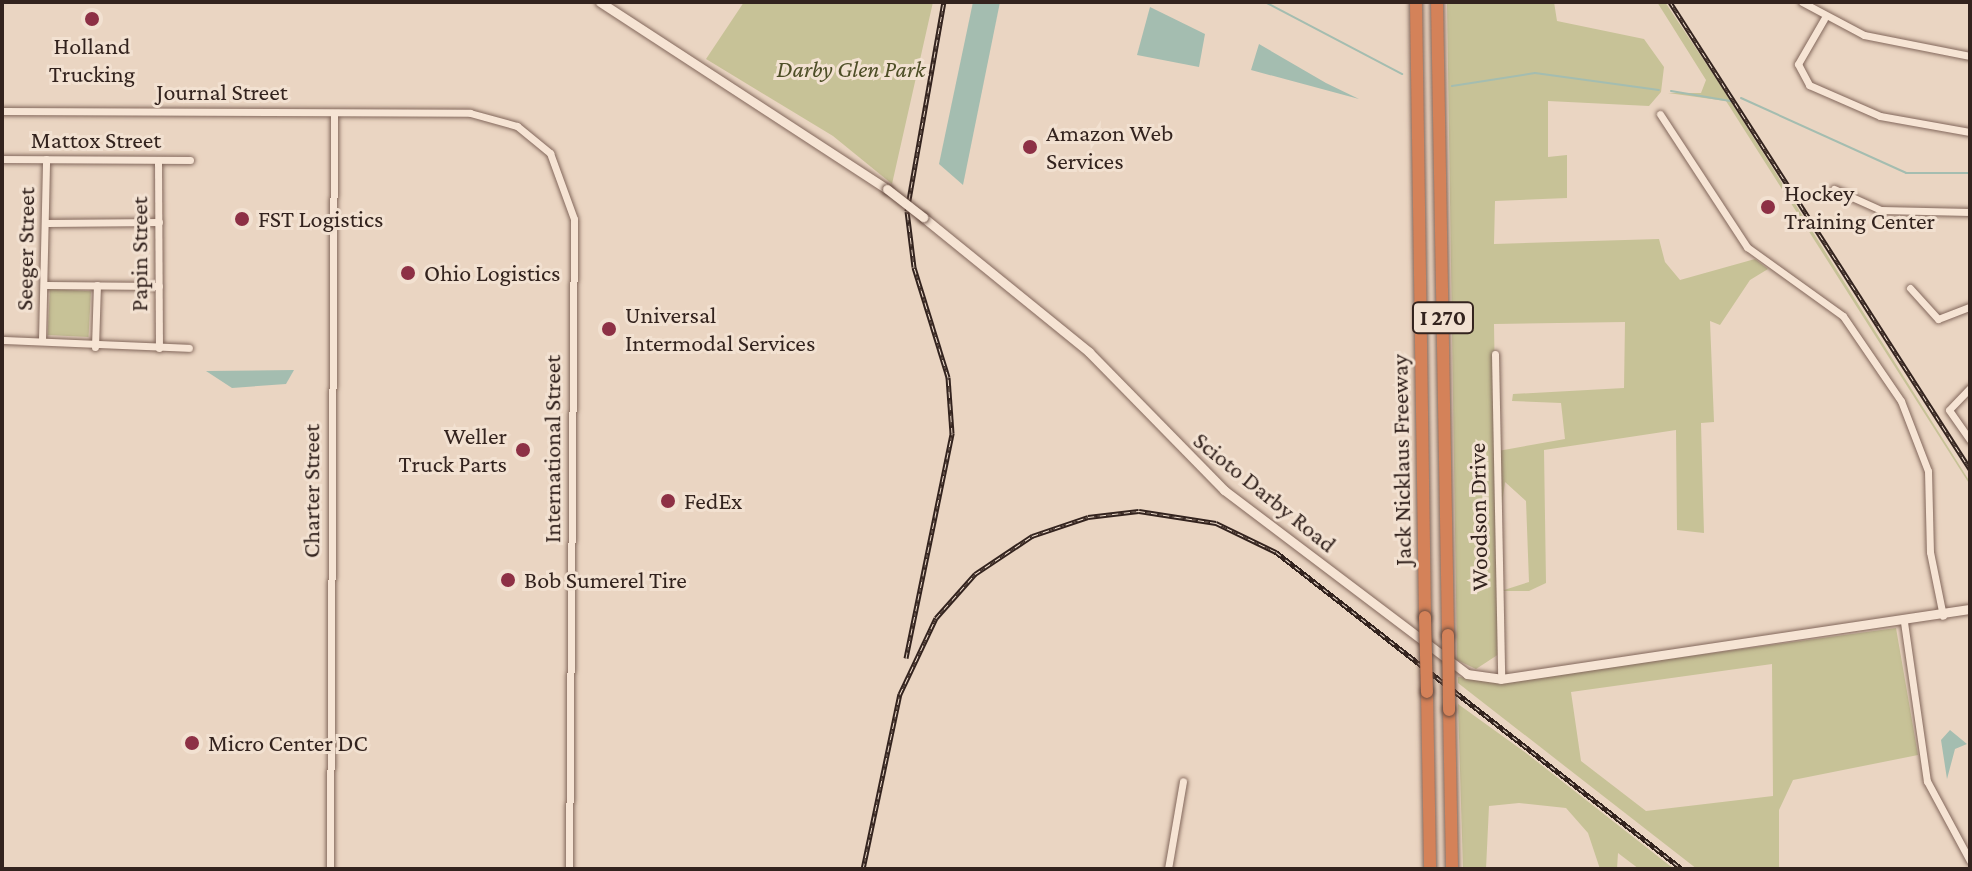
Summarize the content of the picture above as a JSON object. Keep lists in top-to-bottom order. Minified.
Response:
{"streets":{"highway":["I 270","Jack Nicklaus Freeway"],"main road":["Scioto Darby Road"],"street":["Journal Street","Mattox Street","Seeger Street","Papin Street","International Street","Charter Street","Woodson Drive"]},"crossings":[["Journal Street","International Street"],["Journal Street","Charter Street"],["Mattox Street","Seeger Street"],["Mattox Street","Papin Street"],["Scioto Darby Road","Woodson Drive"]],"parks":["Darby Glen Park"],"places":["Holland Trucking","Amazon Web Services","Hockey Training Center","FST Logistics","Ohio Logistics","Universal Intermodal Services","Weller Truck Parts","FedEx","Bob Sumerel Tire","Micro Center DC"]}
